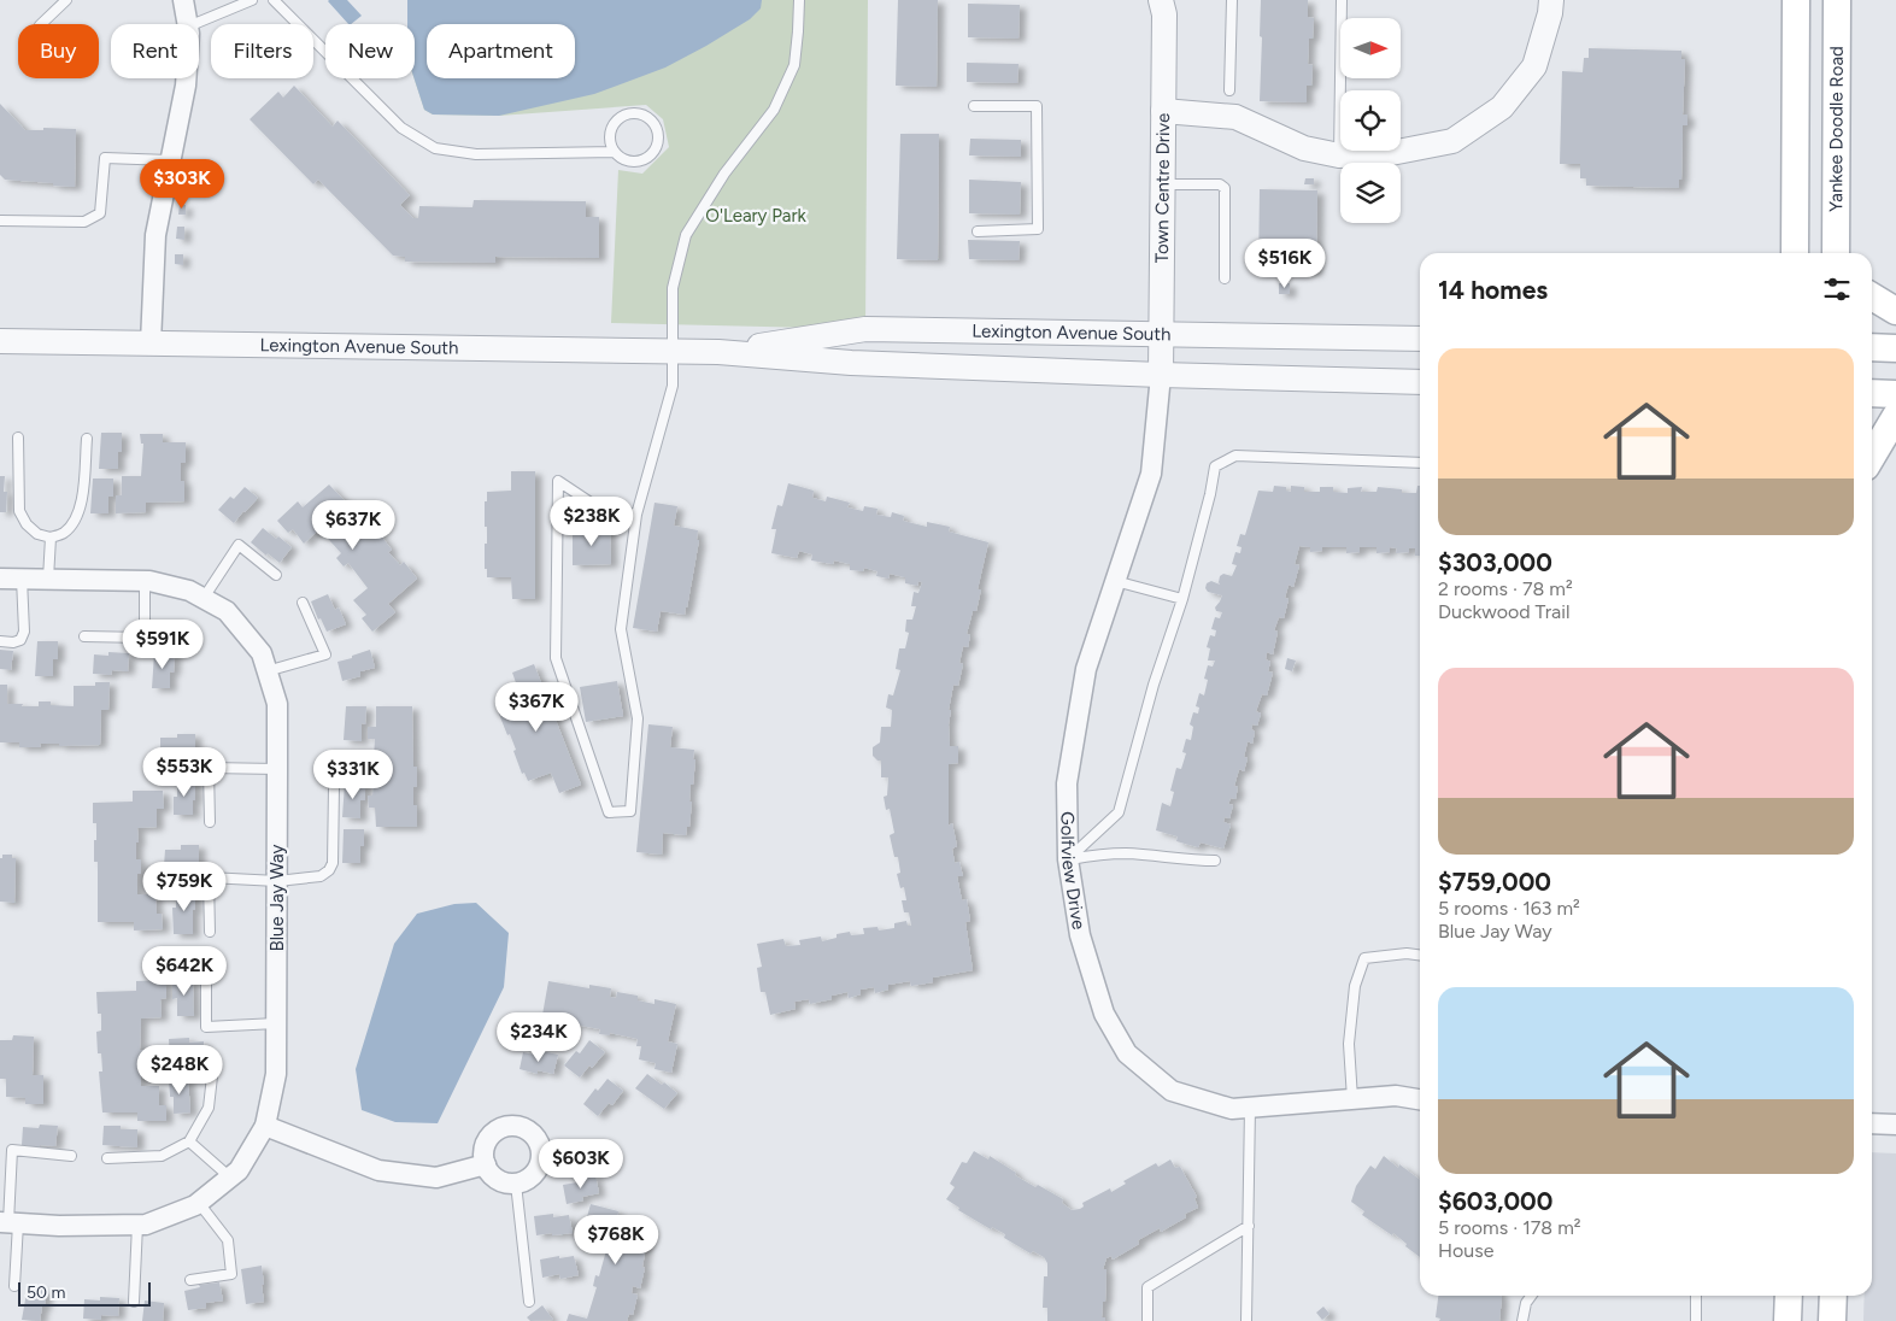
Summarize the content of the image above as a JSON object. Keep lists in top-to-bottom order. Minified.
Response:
{"streets":{"main road":["Yankee Doodle Road"],"street":["Town Centre Drive","Lexington Avenue South","Golfview Drive","Blue Jay Way"]},"crossings":[["Town Centre Drive","Lexington Avenue South"],["Town Centre Drive","Golfview Drive"],["Lexington Avenue South","Golfview Drive"]],"parks":["O'Leary Park"],"scale_bar":"50 m","north":"right","page":{"chip":["Buy","Rent","Filters","New","Apartment"],"price":["$303K","$516K","$238K","$637K","$591K","$367K","$553K","$331K","$759K","$642K","$234K","$248K","$603K","$768K"],"heading":"14 homes","list":[{"name":"$303,000","note":"2 rooms · 78 m² · Duckwood Trail"},{"name":"$759,000","note":"5 rooms · 163 m² · Blue Jay Way"},{"name":"$603,000","note":"5 rooms · 178 m² · House"}],"scale":"50 m"}}
